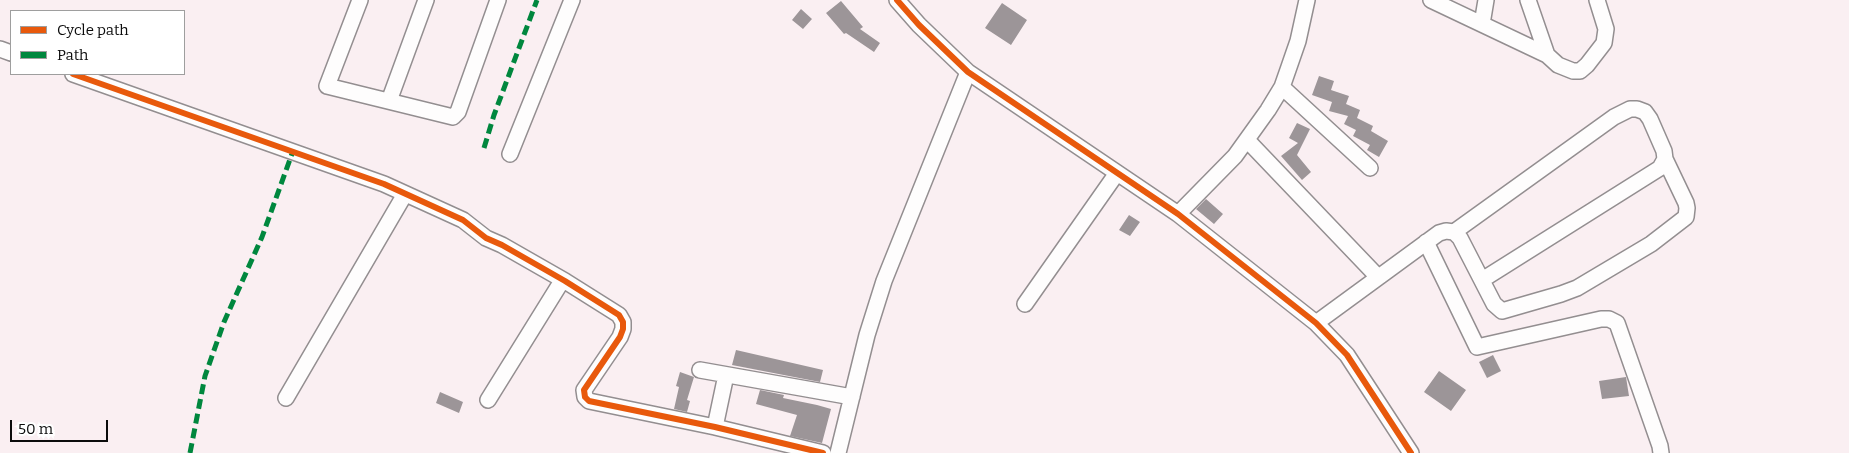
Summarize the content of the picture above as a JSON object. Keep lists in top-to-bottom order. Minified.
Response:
{"legend":["Cycle path","Path"],"scale_bar":"50 m"}
